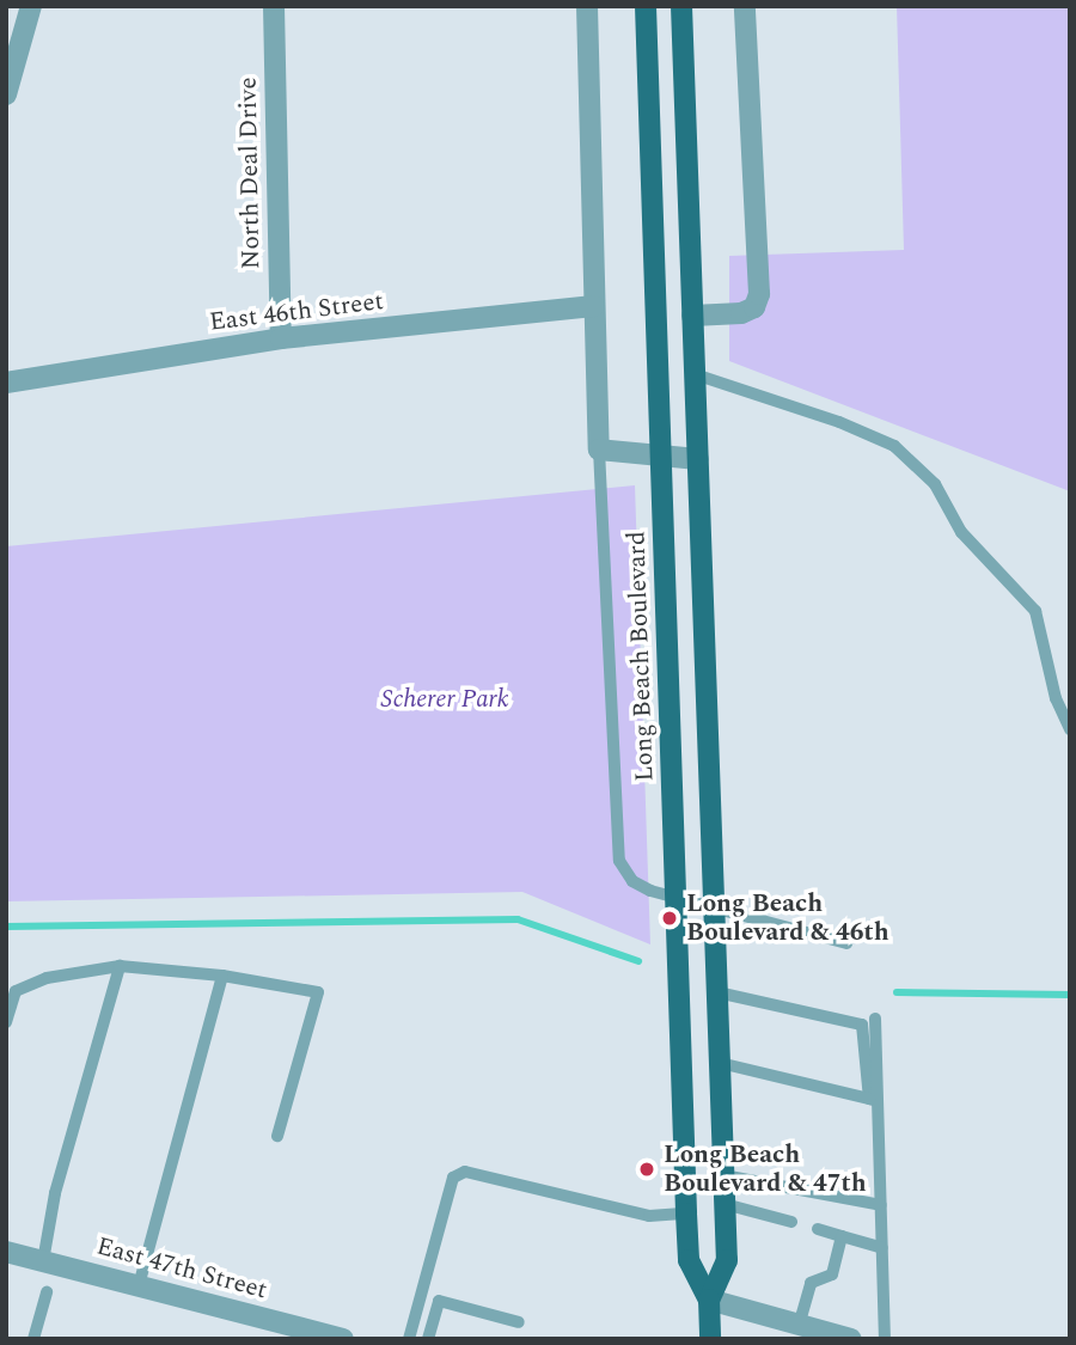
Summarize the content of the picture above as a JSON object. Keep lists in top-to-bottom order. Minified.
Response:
{"streets":{"main road":["Long Beach Boulevard"],"street":["North Deal Drive","East 46th Street","East 47th Street"]},"crossings":[["North Deal Drive","East 46th Street"]],"parks":["Scherer Park"],"places":["Long Beach Boulevard & 46th","Long Beach Boulevard & 47th"]}
